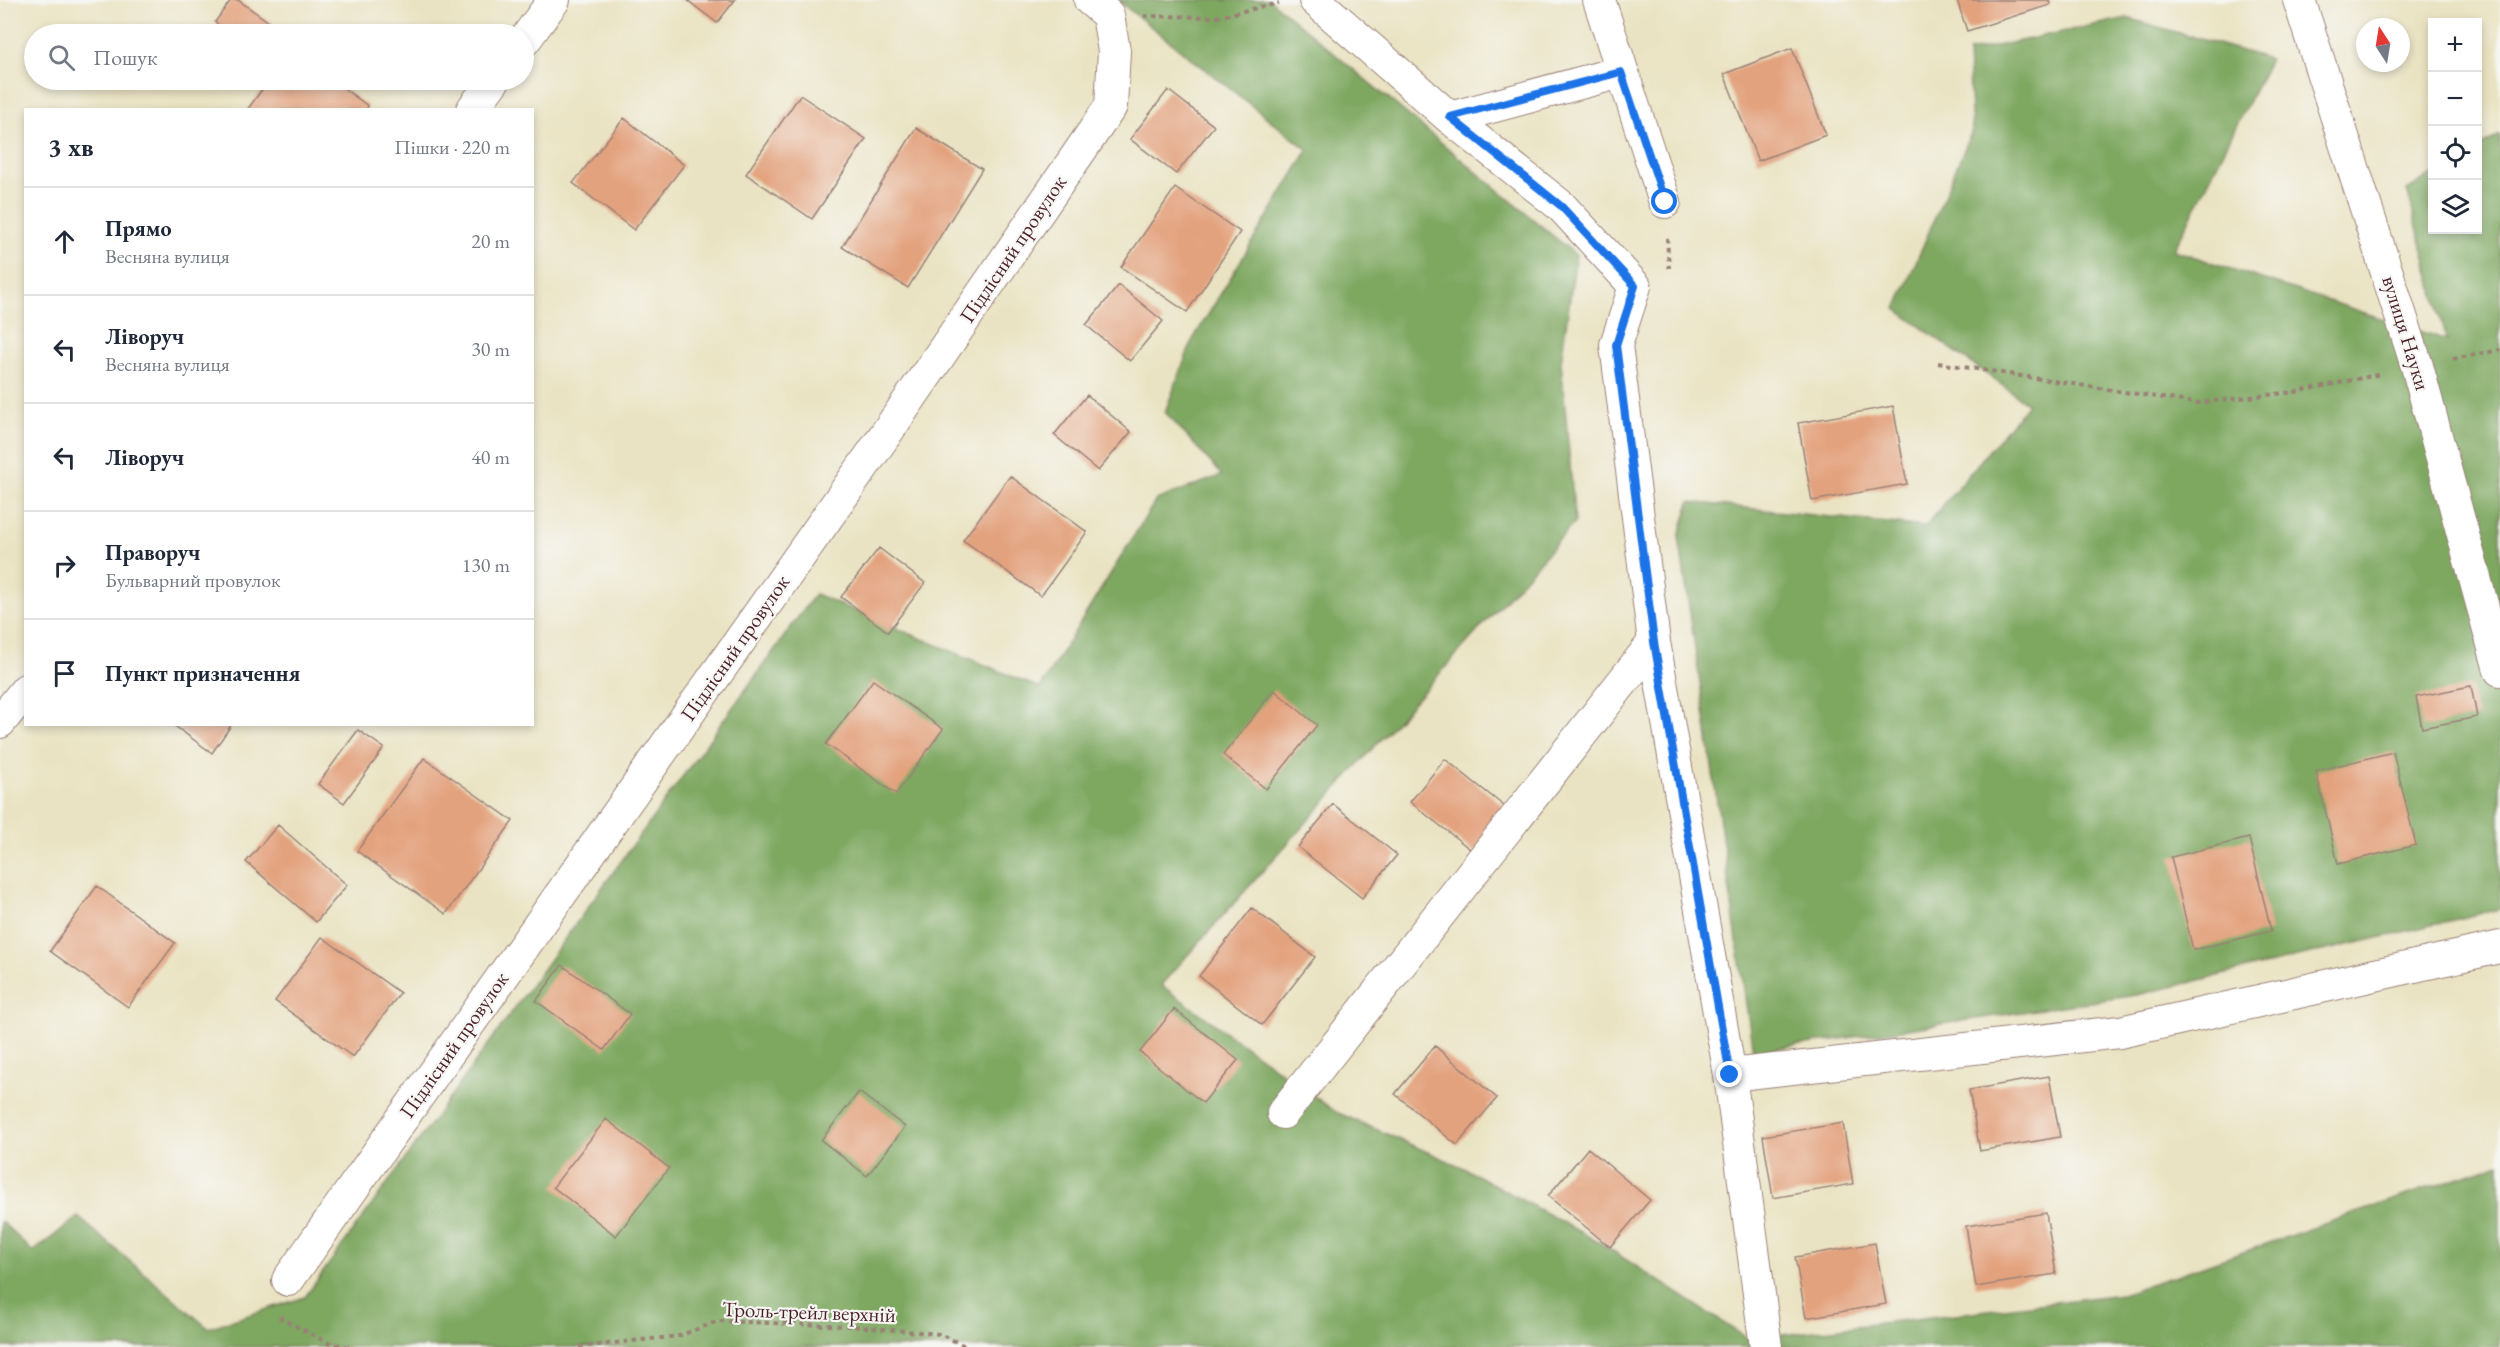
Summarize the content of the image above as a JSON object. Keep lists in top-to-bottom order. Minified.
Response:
{"streets":{"street":["Підлісний провулок","вулиця Науки"],"path":["Троль-трейл верхній"]},"north":"top","page":{"map_buttons":["+","−"],"search":"Пошук","heading":["3 хв","Пішки · 220 m"],"list":[["Прямо","Весняна вулиця","20 m"],["Ліворуч","Весняна вулиця","30 m"],["Ліворуч","40 m"],["Праворуч","Бульварний провулок","130 m"],"Пункт призначення"]}}
